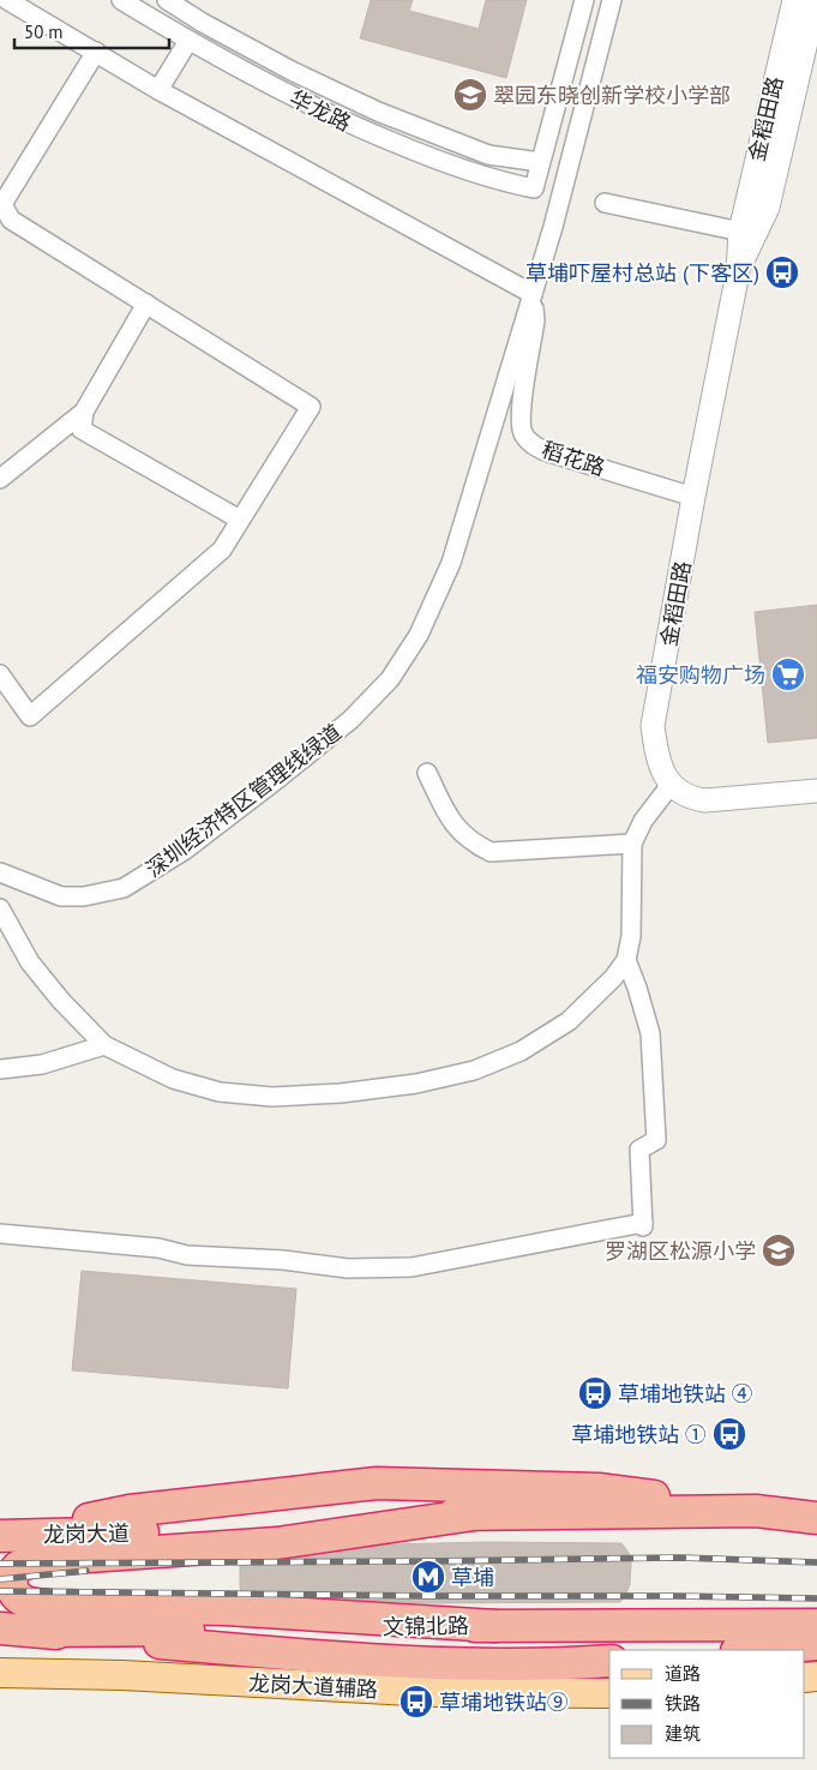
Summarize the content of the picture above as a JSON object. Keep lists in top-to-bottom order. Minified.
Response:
{"streets":{"highway":["龙岗大道","文锦北路"],"main road":["龙岗大道辅路"],"street":["华龙路","金稻田路","稻花路","深圳经济特区管理线绿道"]},"crossings":[["金稻田路","稻花路"],["稻花路","深圳经济特区管理线绿道"]],"places":{"school or university":["翠园东晓创新学校小学部","罗湖区松源小学"],"bus stop":["草埔吓屋村总站 (下客区)","草埔地铁站 ④","草埔地铁站 ①","草埔地铁站⑨"],"supermarket":["福安购物广场"],"metro station":["草埔"]},"legend":["道路","铁路","建筑"],"scale_bar":"50 m"}
